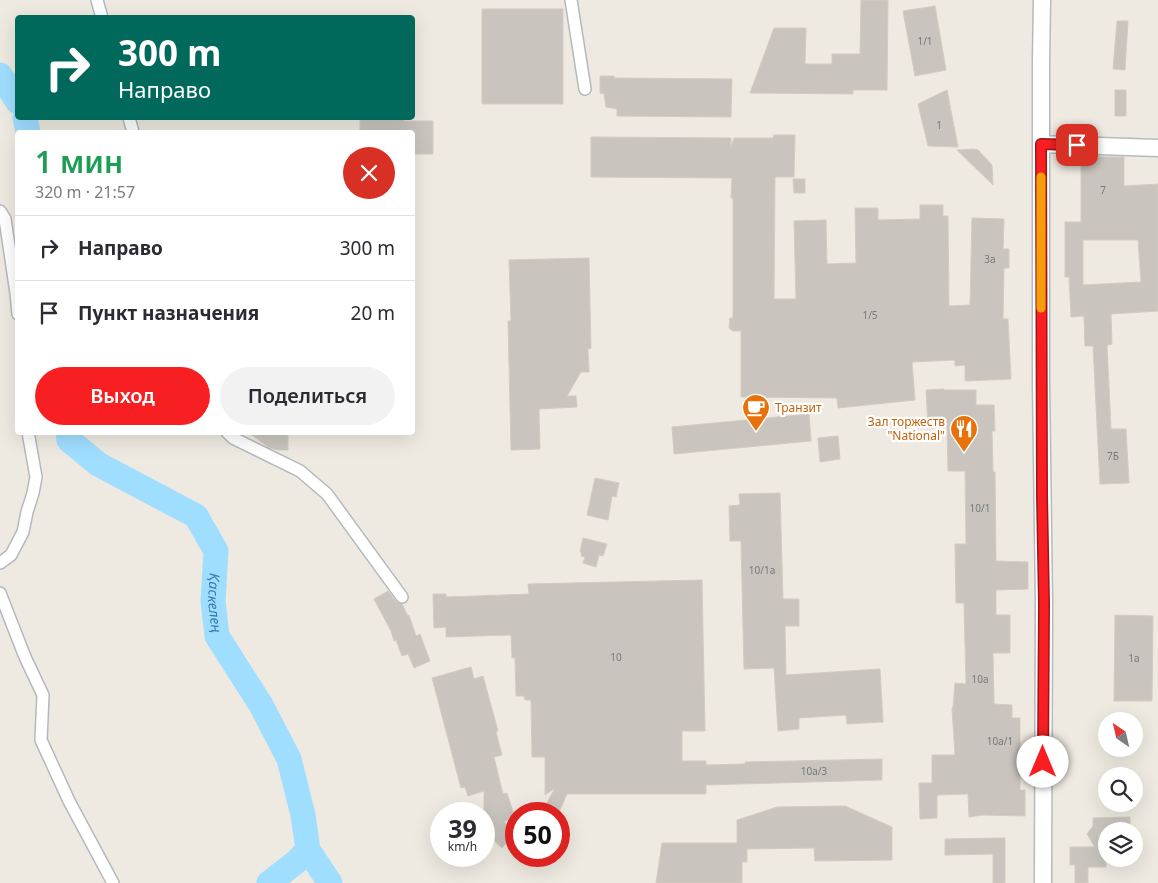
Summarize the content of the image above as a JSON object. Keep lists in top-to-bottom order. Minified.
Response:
{"water":["Қаскелең"],"places":{"cafe":["Транзит"],"restaurant":["Зал торжеств \"National\""]},"house_numbers":["1/1","1","7","3а","1/5","7Б","10/1","10/1а","10","1а","10а","10а/1","10а/3"],"north":"top left","page":{"turn":["300 m","Направо"],"heading":["1 мин","320 m · 21:57"],"list":[{"name":"Направо","value":"300 m"},{"name":"Пункт назначения","value":"20 m"}],"buttons":["Выход","Поделиться"],"speed":"39 km/h","limit":"50"}}
